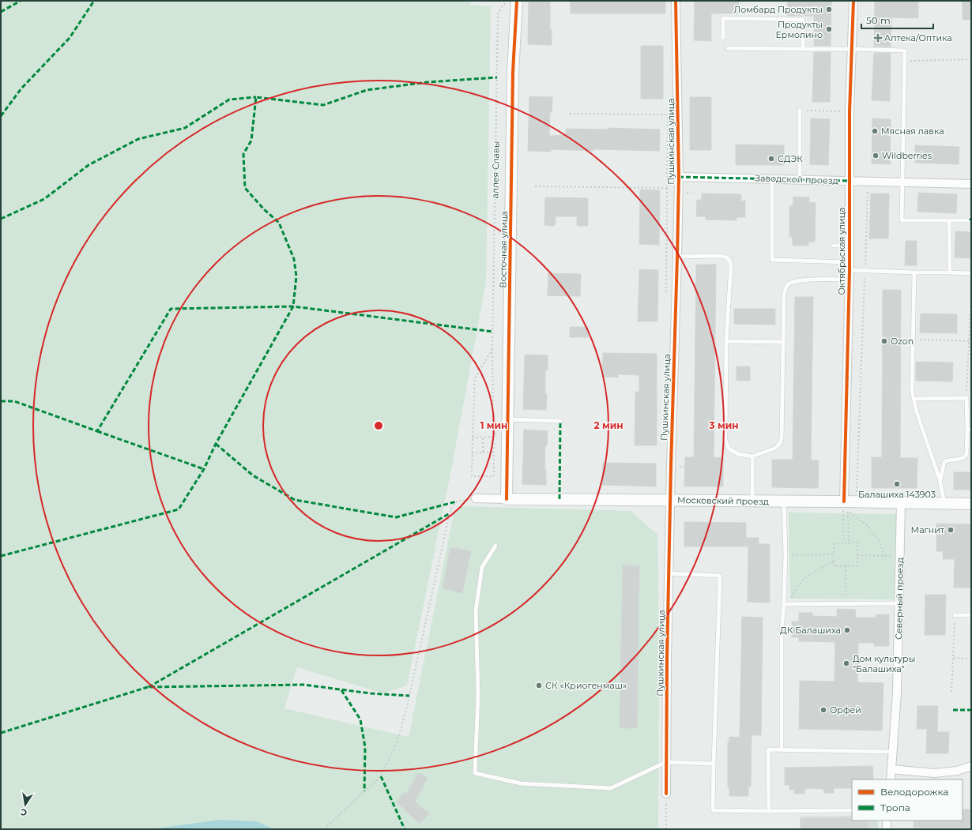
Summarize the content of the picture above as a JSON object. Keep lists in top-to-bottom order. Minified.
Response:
{"streets":{"street":["Пушкинская улица","Заводской проезд","Восточная улица","Октябрьская улица","Московский проезд","Северный проезд"],"path":["аллея Славы"]},"crossings":[["Пушкинская улица","Заводской проезд"],["Пушкинская улица","Московский проезд"],["Заводской проезд","Октябрьская улица"],["Восточная улица","Московский проезд"],["Октябрьская улица","Московский проезд"],["Московский проезд","Северный проезд"]],"places":{"other":["Ломбард Продукты","Продукты Ермолино","Мясная лавка","Wildberries","СДЭК","Ozon","Балашиха 143903","Магнит","ДК Балашиха","Дом культуры \"Балашиха\"","СК «Криогенмаш»","Орфей"],"health":["Аптека/Оптика"]},"legend":["Велодорожка","Тропа"],"scale_bar":"50 m","north":"bottom","rings":["1 мин","2 мин","3 мин"]}
